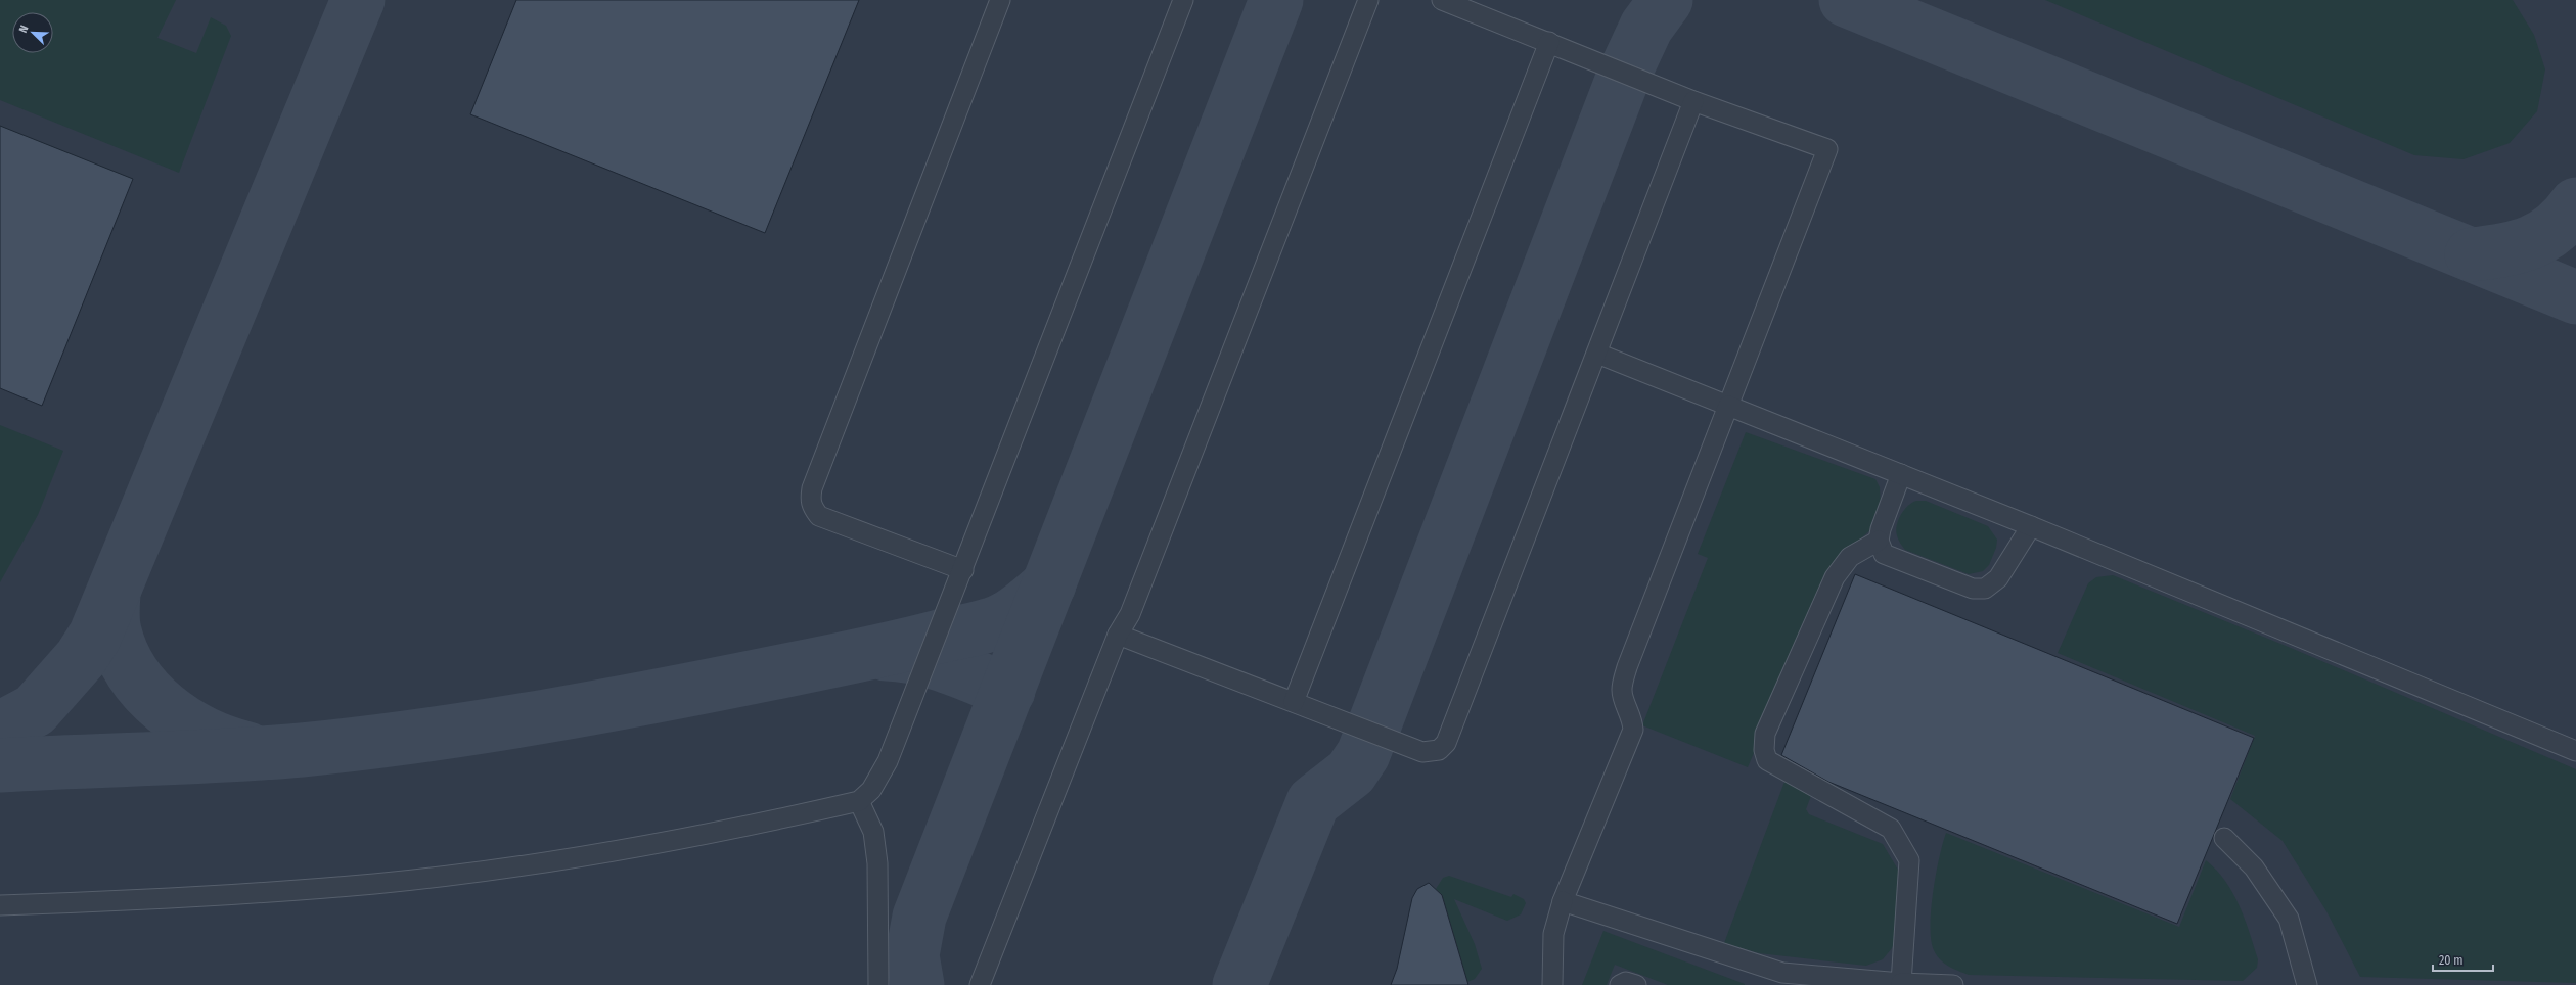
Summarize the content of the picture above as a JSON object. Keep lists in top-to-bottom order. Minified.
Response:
{"scale_bar":"20 m","north":"top left"}
